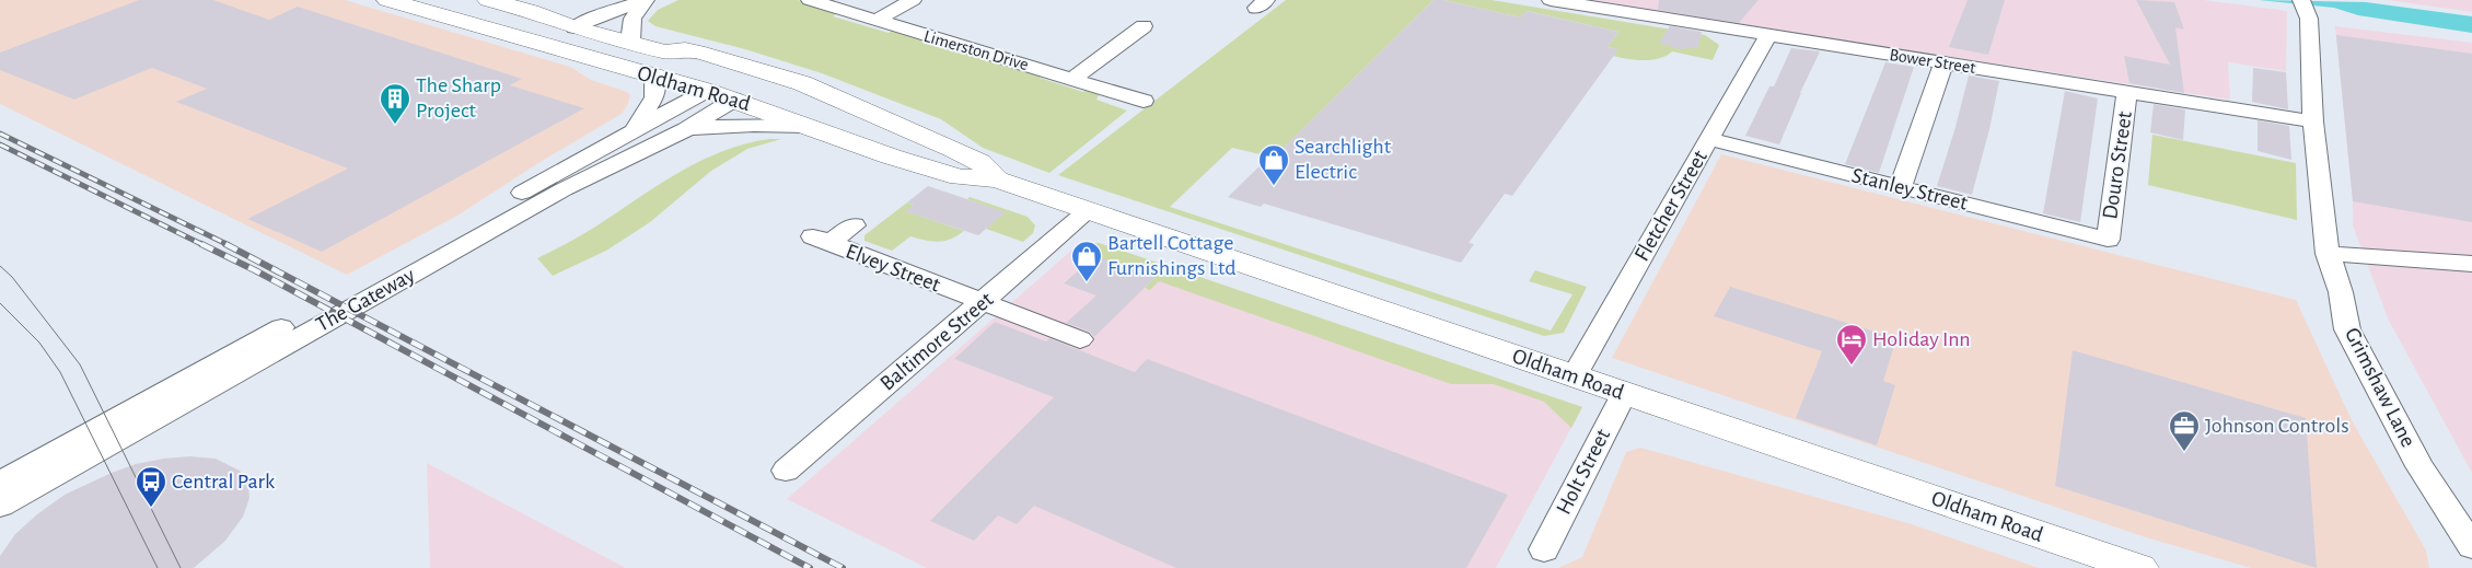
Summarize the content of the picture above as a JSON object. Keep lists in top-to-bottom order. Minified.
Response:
{"streets":{"highway":["Oldham Road"],"street":["Limerston Drive","Bower Street","Douro Street","Stanley Street","Fletcher Street","Elvey Street","The Gateway","Baltimore Street","Grimshaw Lane","Holt Street"]},"crossings":[["Bower Street","Douro Street"],["Bower Street","Fletcher Street"],["Bower Street","Grimshaw Lane"],["Oldham Road","Fletcher Street"],["Oldham Road","The Gateway"],["Oldham Road","Baltimore Street"],["Oldham Road","Holt Street"],["Douro Street","Stanley Street"],["Stanley Street","Fletcher Street"],["Elvey Street","Baltimore Street"]],"places":{"building":["The Sharp Project"],"shop":["Searchlight Electric","Bartell Cottage Furnishings Ltd"],"hotel":["Holiday Inn"],"office":["Johnson Controls"],"bus stop":["Central Park"]}}
